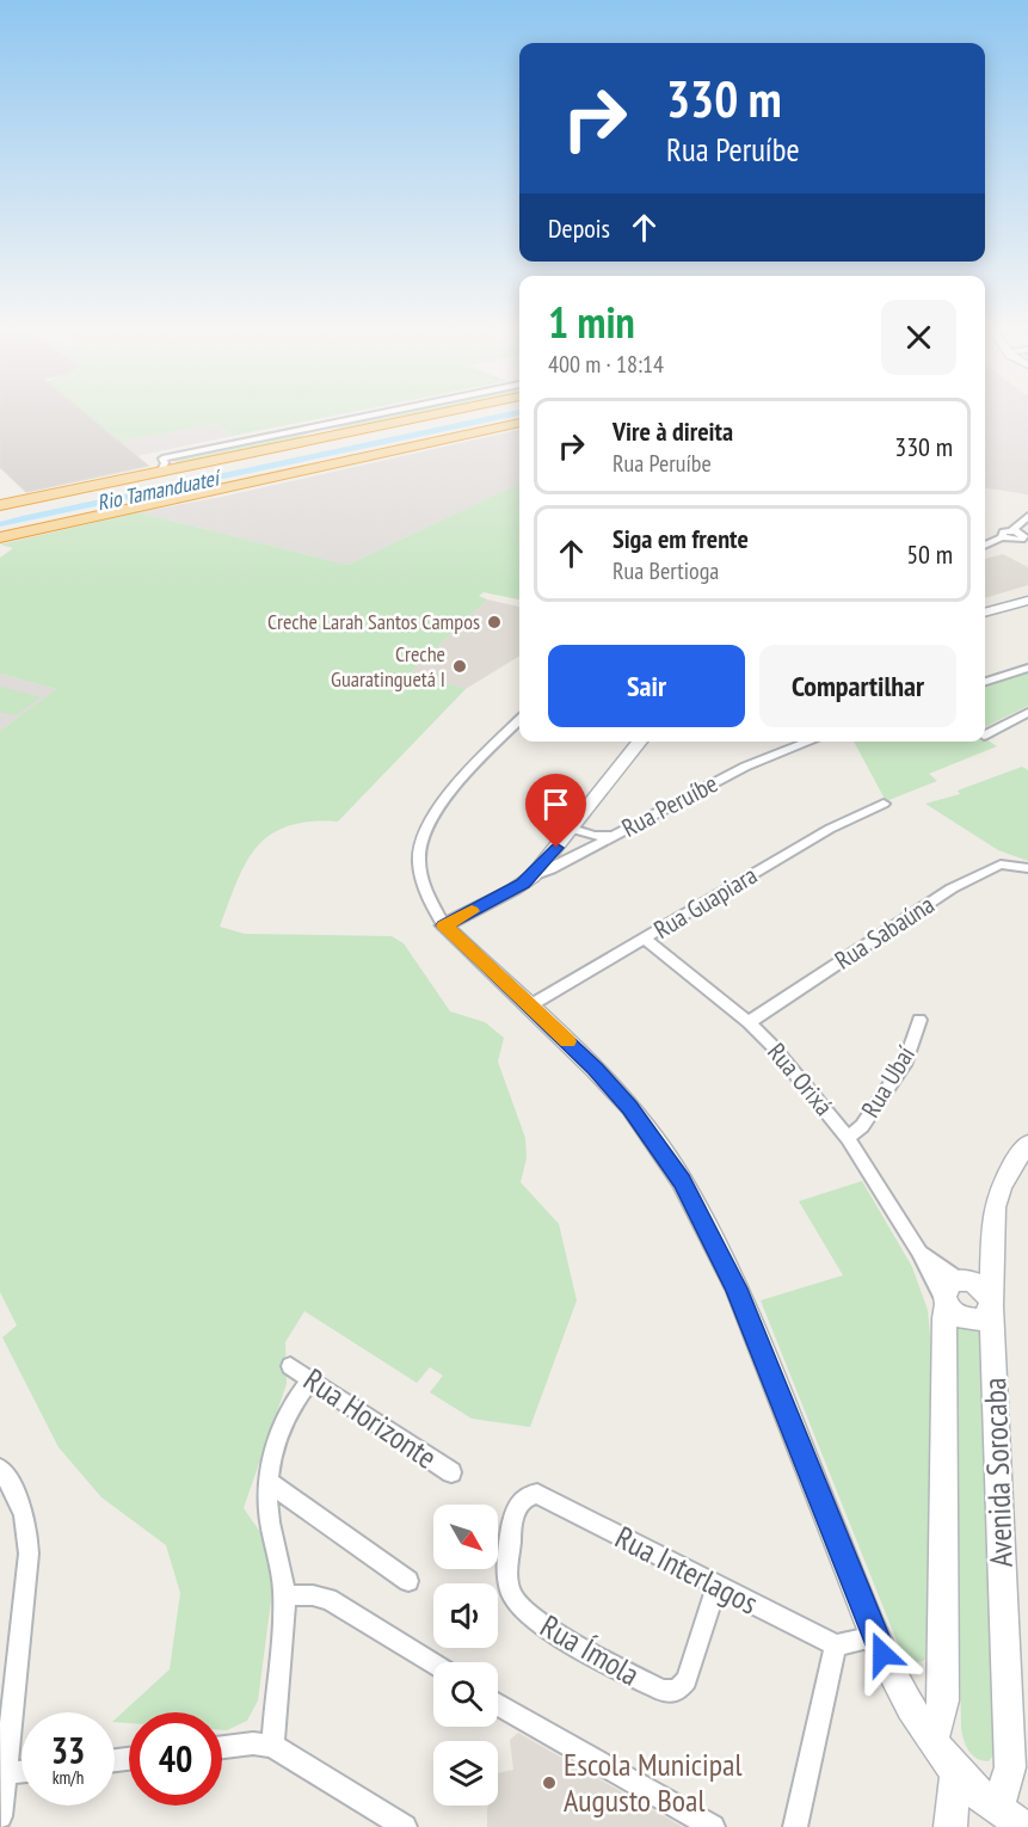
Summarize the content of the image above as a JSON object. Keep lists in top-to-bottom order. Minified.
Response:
{"streets":{"street":["Rua Peruíbe","Rua Guapiara","Rua Sabaúna","Rua Orixá","Rua Ubaí","Rua Horizonte","Avenida Sorocaba","Rua Interlagos","Rua Ímola"]},"crossings":[["Rua Guapiara","Rua Orixá"],["Rua Sabaúna","Rua Orixá"],["Rua Orixá","Rua Ubaí"],["Rua Orixá","Avenida Sorocaba"],["Rua Interlagos","Rua Ímola"]],"water":["Rio Tamanduateí"],"places":["Creche Larah Santos Campos","Creche Guaratinguetá I","Escola Municipal Augusto Boal"],"north":"bottom right","page":{"turn":["330 m","Rua Peruíbe"],"then":"Depois","heading":["1 min","400 m · 18:14"],"list":[{"name":"Vire à direita","note":"Rua Peruíbe","value":"330 m"},{"name":"Siga em frente","note":"Rua Bertioga","value":"50 m"}],"buttons":["Sair","Compartilhar"],"speed":"33 km/h","limit":"40"}}
